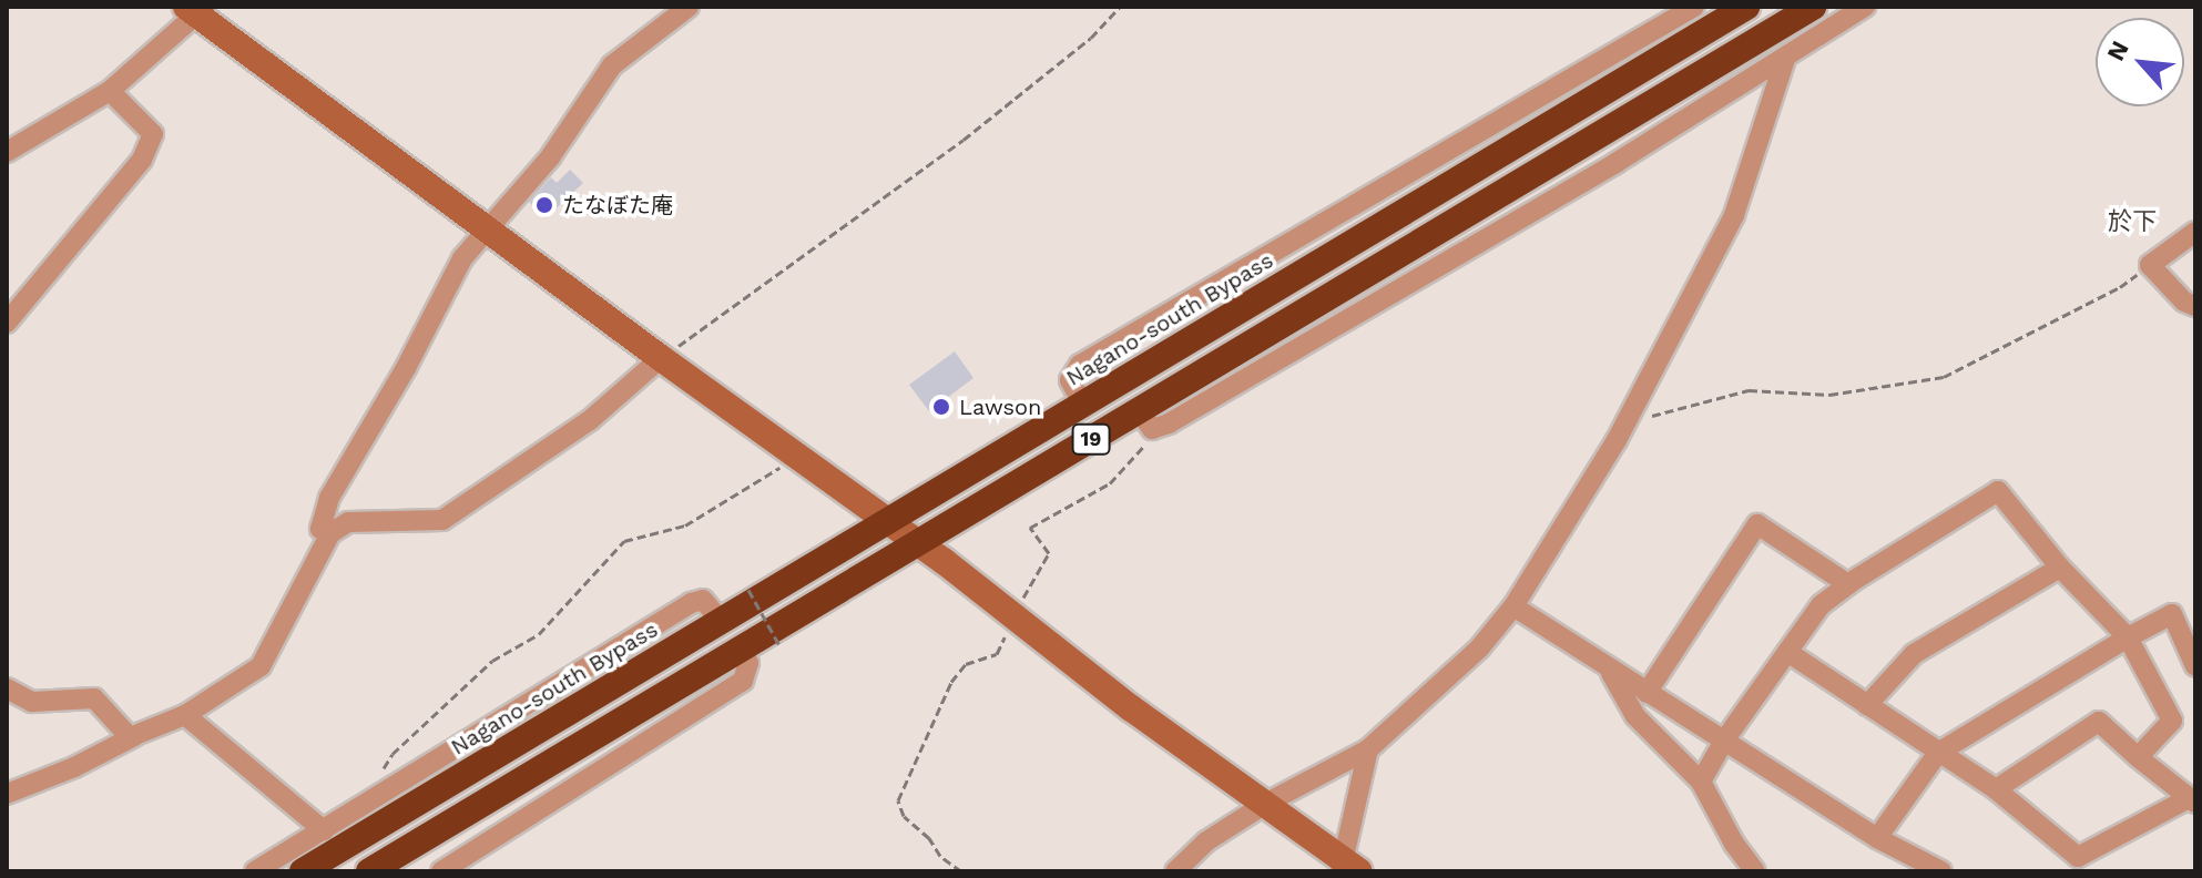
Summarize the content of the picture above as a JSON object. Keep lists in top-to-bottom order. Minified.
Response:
{"streets":{"highway":["Nagano-south Bypass","19"]},"districts":["於下"],"places":["たなぼた庵","Lawson"],"north":"top left"}
